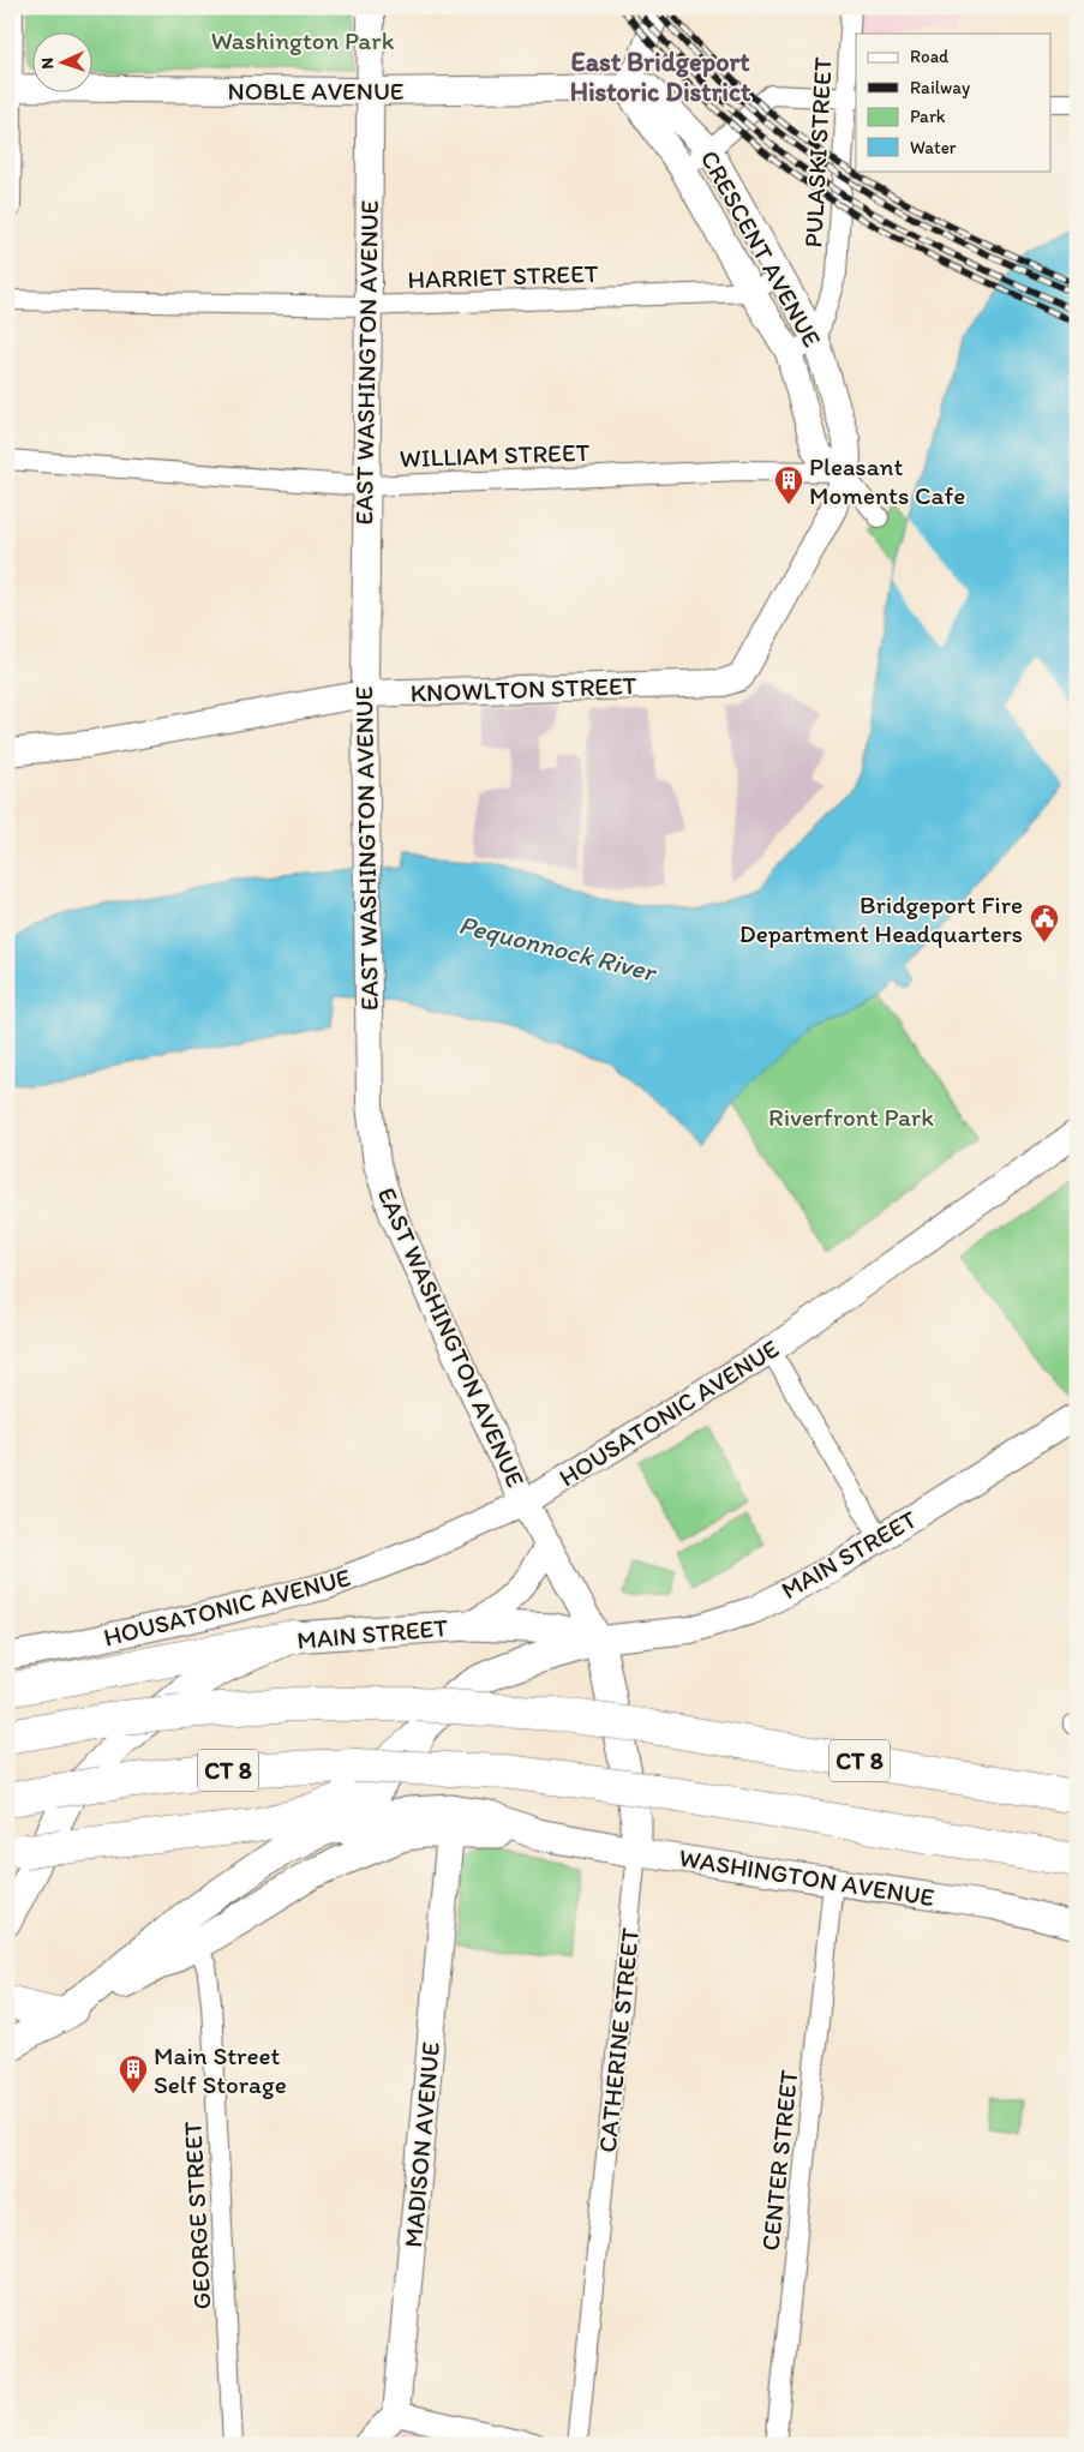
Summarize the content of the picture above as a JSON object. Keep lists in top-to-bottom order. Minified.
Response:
{"streets":{"highway":["CT 8"],"main road":["NOBLE AVENUE","CRESCENT AVENUE","EAST WASHINGTON AVENUE","KNOWLTON STREET","HOUSATONIC AVENUE","MAIN STREET","WASHINGTON AVENUE","CATHERINE STREET","MADISON AVENUE"],"street":["PULASKI STREET","HARRIET STREET","WILLIAM STREET","CENTER STREET","GEORGE STREET"]},"crossings":[["NOBLE AVENUE","CRESCENT AVENUE"],["NOBLE AVENUE","EAST WASHINGTON AVENUE"],["PULASKI STREET","CRESCENT AVENUE"],["CRESCENT AVENUE","HARRIET STREET"],["CRESCENT AVENUE","WILLIAM STREET"],["CRESCENT AVENUE","KNOWLTON STREET"],["HARRIET STREET","EAST WASHINGTON AVENUE"],["EAST WASHINGTON AVENUE","WILLIAM STREET"],["EAST WASHINGTON AVENUE","KNOWLTON STREET"],["EAST WASHINGTON AVENUE","HOUSATONIC AVENUE"],["EAST WASHINGTON AVENUE","MAIN STREET"],["EAST WASHINGTON AVENUE","CATHERINE STREET"],["WILLIAM STREET","KNOWLTON STREET"],["MAIN STREET","WASHINGTON AVENUE"],["MAIN STREET","CATHERINE STREET"],["MAIN STREET","MADISON AVENUE"],["MAIN STREET","GEORGE STREET"],["WASHINGTON AVENUE","CATHERINE STREET"],["WASHINGTON AVENUE","MADISON AVENUE"],["WASHINGTON AVENUE","CENTER STREET"]],"districts":["East Bridgeport Historic District"],"water":["Pequonnock River"],"parks":["Washington Park","Riverfront Park"],"places":{"building":["Pleasant Moments Cafe","Main Street Self Storage"],"public building":["Bridgeport Fire Department Headquarters"]},"legend":["Road","Railway","Park","Water"],"north":"left"}
